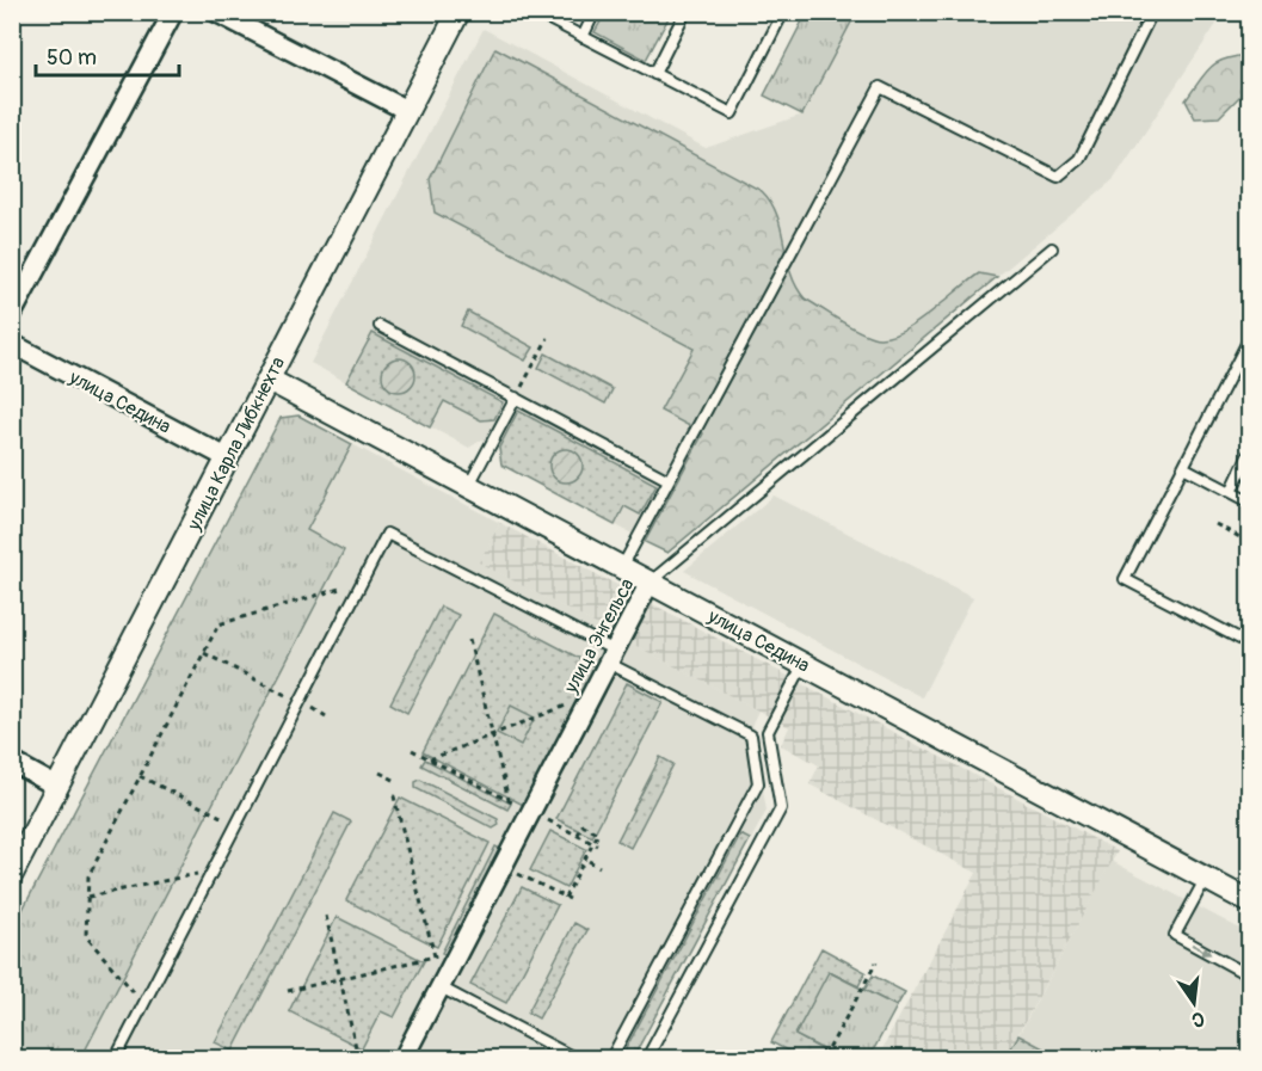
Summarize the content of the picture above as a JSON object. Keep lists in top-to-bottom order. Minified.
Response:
{"streets":{"street":["улица Седина","улица Карла Либкнехта","улица Энгельса"]},"crossings":[["улица Седина","улица Карла Либкнехта"],["улица Седина","улица Энгельса"]],"scale_bar":"50 m","north":"bottom"}
